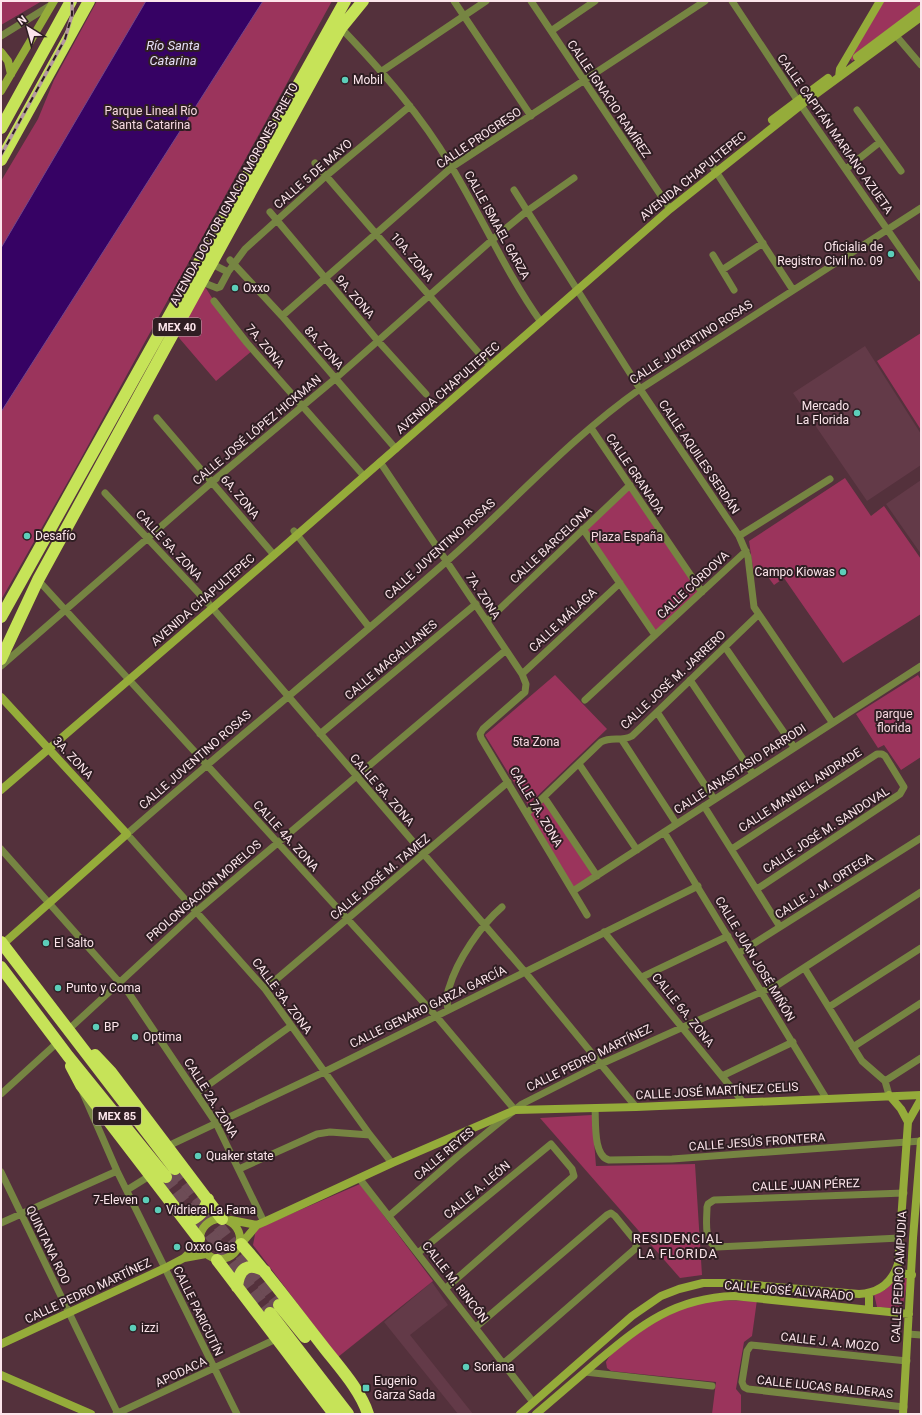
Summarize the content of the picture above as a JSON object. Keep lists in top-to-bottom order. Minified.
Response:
{"streets":{"highway":["AVENIDA DOCTOR IGNACIO MORONES PRIETO","MEX 40","MEX 85"],"street":["CALLE IGNACIO RAMÍREZ","CALLE CAPITÁN MARIANO AZUETA","CALLE PROGRESO","CALLE 5 DE MAYO","AVENIDA CHAPULTEPEC","CALLE ISMAEL GARZA","10A. ZONA","9A. ZONA","CALLE JUVENTINO ROSAS","7A. ZONA","8A. ZONA","CALLE JOSÉ LÓPEZ HICKMAN","CALLE AQUILES SERDÁN","CALLE GRANADA","6A. ZONA","CALLE 5A. ZONA","CALLE BARCELONA","CALLE CÓRDOVA","CALLE MÁLAGA","CALLE MAGALLANES","CALLE JOSÉ M. JARRERO","3A. ZONA","CALLE ANASTASIO PARRODI","CALLE MANUEL ANDRADE","CALLE 7A. ZONA","CALLE JOSÉ M. SANDOVAL","CALLE 4A. ZONA","CALLE JOSÉ M. TAMEZ","CALLE J. M. ORTEGA","PROLONGACIÓN MORELOS","CALLE JUAN JOSÉ MIÑÓN","CALLE 3A. ZONA","CALLE GENARO GARZA GARCÍA","CALLE 6A. ZONA","CALLE PEDRO MARTÍNEZ","CALLE JOSÉ MARTÍNEZ CELIS","CALLE 2A. ZONA","CALLE JESÚS FRONTERA","CALLE REYES","CALLE JUAN PÉREZ","CALLE A. LEÓN","QUINTANA ROO","CALLE PEDRO AMPUDIA","CALLE M. RINCÓN","CALLE JOSÉ ALVARADO","CALLE PARICUTÍN","CALLE J. A. MOZO","APODACA","CALLE LUCAS BALDERAS"]},"crossings":[["CALLE IGNACIO RAMÍREZ","CALLE PROGRESO"],["CALLE IGNACIO RAMÍREZ","AVENIDA CHAPULTEPEC"],["CALLE CAPITÁN MARIANO AZUETA","AVENIDA CHAPULTEPEC"],["CALLE CAPITÁN MARIANO AZUETA","CALLE JUVENTINO ROSAS"],["CALLE PROGRESO","CALLE ISMAEL GARZA"],["CALLE PROGRESO","10A. ZONA"],["CALLE PROGRESO","9A. ZONA"],["CALLE PROGRESO","8A. ZONA"],["CALLE 5 DE MAYO","AVENIDA DOCTOR IGNACIO MORONES PRIETO"],["CALLE 5 DE MAYO","CALLE ISMAEL GARZA"],["CALLE 5 DE MAYO","10A. ZONA"],["CALLE 5 DE MAYO","9A. ZONA"],["CALLE 5 DE MAYO","8A. ZONA"],["AVENIDA CHAPULTEPEC","CALLE ISMAEL GARZA"],["AVENIDA CHAPULTEPEC","10A. ZONA"],["AVENIDA CHAPULTEPEC","7A. ZONA"],["AVENIDA CHAPULTEPEC","8A. ZONA"],["AVENIDA CHAPULTEPEC","CALLE AQUILES SERDÁN"],["AVENIDA CHAPULTEPEC","6A. ZONA"],["AVENIDA CHAPULTEPEC","CALLE 5A. ZONA"],["AVENIDA CHAPULTEPEC","3A. ZONA"],["AVENIDA CHAPULTEPEC","CALLE 4A. ZONA"],["AVENIDA DOCTOR IGNACIO MORONES PRIETO","CALLE ISMAEL GARZA"],["AVENIDA DOCTOR IGNACIO MORONES PRIETO","CALLE 4A. ZONA"],["CALLE ISMAEL GARZA","CALLE JOSÉ LÓPEZ HICKMAN"],["10A. ZONA","CALLE JOSÉ LÓPEZ HICKMAN"],["9A. ZONA","CALLE JOSÉ LÓPEZ HICKMAN"],["CALLE JUVENTINO ROSAS","7A. ZONA"],["CALLE JUVENTINO ROSAS","CALLE AQUILES SERDÁN"],["CALLE JUVENTINO ROSAS","CALLE GRANADA"],["CALLE JUVENTINO ROSAS","CALLE 5A. ZONA"],["CALLE JUVENTINO ROSAS","3A. ZONA"],["CALLE JUVENTINO ROSAS","CALLE 4A. ZONA"],["CALLE JUVENTINO ROSAS","CALLE 3A. ZONA"],["CALLE JUVENTINO ROSAS","CALLE 2A. ZONA"],["CALLE JUVENTINO ROSAS","MEX 85"],["7A. ZONA","CALLE JOSÉ LÓPEZ HICKMAN"],["7A. ZONA","CALLE BARCELONA"],["7A. ZONA","CALLE MÁLAGA"],["7A. ZONA","CALLE MAGALLANES"],["7A. ZONA","CALLE 7A. ZONA"],["7A. ZONA","PROLONGACIÓN MORELOS"],["8A. ZONA","CALLE JOSÉ LÓPEZ HICKMAN"],["CALLE JOSÉ LÓPEZ HICKMAN","CALLE AQUILES SERDÁN"],["CALLE JOSÉ LÓPEZ HICKMAN","6A. ZONA"],["CALLE JOSÉ LÓPEZ HICKMAN","CALLE 5A. ZONA"],["CALLE JOSÉ LÓPEZ HICKMAN","CALLE 4A. ZONA"],["CALLE AQUILES SERDÁN","CALLE CÓRDOVA"],["CALLE AQUILES SERDÁN","CALLE JOSÉ M. JARRERO"],["CALLE AQUILES SERDÁN","CALLE ANASTASIO PARRODI"],["CALLE GRANADA","CALLE BARCELONA"],["CALLE GRANADA","CALLE CÓRDOVA"],["CALLE 5A. ZONA","CALLE MAGALLANES"],["CALLE 5A. ZONA","CALLE JOSÉ M. TAMEZ"],["CALLE 5A. ZONA","PROLONGACIÓN MORELOS"],["CALLE 5A. ZONA","CALLE GENARO GARZA GARCÍA"],["CALLE 5A. ZONA","CALLE PEDRO MARTÍNEZ"],["CALLE 5A. ZONA","CALLE JOSÉ MARTÍNEZ CELIS"],["CALLE JOSÉ M. JARRERO","CALLE 7A. ZONA"],["3A. ZONA","CALLE 3A. ZONA"],["CALLE ANASTASIO PARRODI","CALLE 7A. ZONA"],["CALLE ANASTASIO PARRODI","CALLE JUAN JOSÉ MIÑÓN"],["CALLE MANUEL ANDRADE","CALLE JOSÉ M. SANDOVAL"],["CALLE 7A. ZONA","CALLE JOSÉ M. TAMEZ"],["CALLE 4A. ZONA","CALLE JOSÉ M. TAMEZ"],["CALLE 4A. ZONA","PROLONGACIÓN MORELOS"],["CALLE 4A. ZONA","CALLE GENARO GARZA GARCÍA"],["CALLE 4A. ZONA","CALLE PEDRO MARTÍNEZ"],["CALLE 4A. ZONA","CALLE JOSÉ MARTÍNEZ CELIS"],["CALLE 4A. ZONA","CALLE REYES"],["CALLE JOSÉ M. TAMEZ","CALLE 3A. ZONA"],["CALLE J. M. ORTEGA","CALLE JUAN JOSÉ MIÑÓN"],["PROLONGACIÓN MORELOS","CALLE 3A. ZONA"],["PROLONGACIÓN MORELOS","CALLE 2A. ZONA"],["PROLONGACIÓN MORELOS","MEX 85"],["CALLE JUAN JOSÉ MIÑÓN","CALLE GENARO GARZA GARCÍA"],["CALLE JUAN JOSÉ MIÑÓN","CALLE PEDRO MARTÍNEZ"],["CALLE JUAN JOSÉ MIÑÓN","CALLE JOSÉ MARTÍNEZ CELIS"],["CALLE 3A. ZONA","CALLE GENARO GARZA GARCÍA"],["CALLE 3A. ZONA","CALLE PEDRO MARTÍNEZ"],["CALLE GENARO GARZA GARCÍA","CALLE 6A. ZONA"],["CALLE GENARO GARZA GARCÍA","CALLE 2A. ZONA"],["CALLE 6A. ZONA","CALLE PEDRO MARTÍNEZ"],["CALLE 6A. ZONA","CALLE JOSÉ MARTÍNEZ CELIS"],["CALLE PEDRO MARTÍNEZ","CALLE JOSÉ MARTÍNEZ CELIS"],["CALLE PEDRO MARTÍNEZ","CALLE 2A. ZONA"],["CALLE PEDRO MARTÍNEZ","CALLE REYES"],["CALLE PEDRO MARTÍNEZ","QUINTANA ROO"],["CALLE PEDRO MARTÍNEZ","CALLE M. RINCÓN"],["CALLE PEDRO MARTÍNEZ","CALLE PARICUTÍN"],["CALLE JOSÉ MARTÍNEZ CELIS","CALLE JESÚS FRONTERA"],["CALLE JOSÉ MARTÍNEZ CELIS","CALLE REYES"],["CALLE JESÚS FRONTERA","CALLE PEDRO AMPUDIA"],["CALLE REYES","CALLE M. RINCÓN"],["CALLE JUAN PÉREZ","CALLE PEDRO AMPUDIA"],["CALLE A. LEÓN","CALLE M. RINCÓN"],["QUINTANA ROO","APODACA"],["CALLE PEDRO AMPUDIA","CALLE JOSÉ ALVARADO"],["CALLE PEDRO AMPUDIA","CALLE J. A. MOZO"],["CALLE PEDRO AMPUDIA","CALLE LUCAS BALDERAS"],["CALLE M. RINCÓN","CALLE JOSÉ ALVARADO"],["CALLE PARICUTÍN","APODACA"],["CALLE J. A. MOZO","CALLE LUCAS BALDERAS"]],"districts":["RESIDENCIAL LA FLORIDA"],"water":["Río Santa Catarina"],"parks":["Parque Lineal Río Santa Catarina","Plaza España","parque florida","5ta Zona"],"places":{"other":["Mobil","Oficialia de Registro Civil no. 09","Oxxo","Mercado La Florida","Desafío","Campo Kiowas","El Salto","Punto y Coma","BP","Optima","Quaker state","7-Eleven","Vidriera La Fama","Oxxo Gas","izzi","Soriana"],"transit":["Eugenio Garza Sada"]},"north":"top left"}
